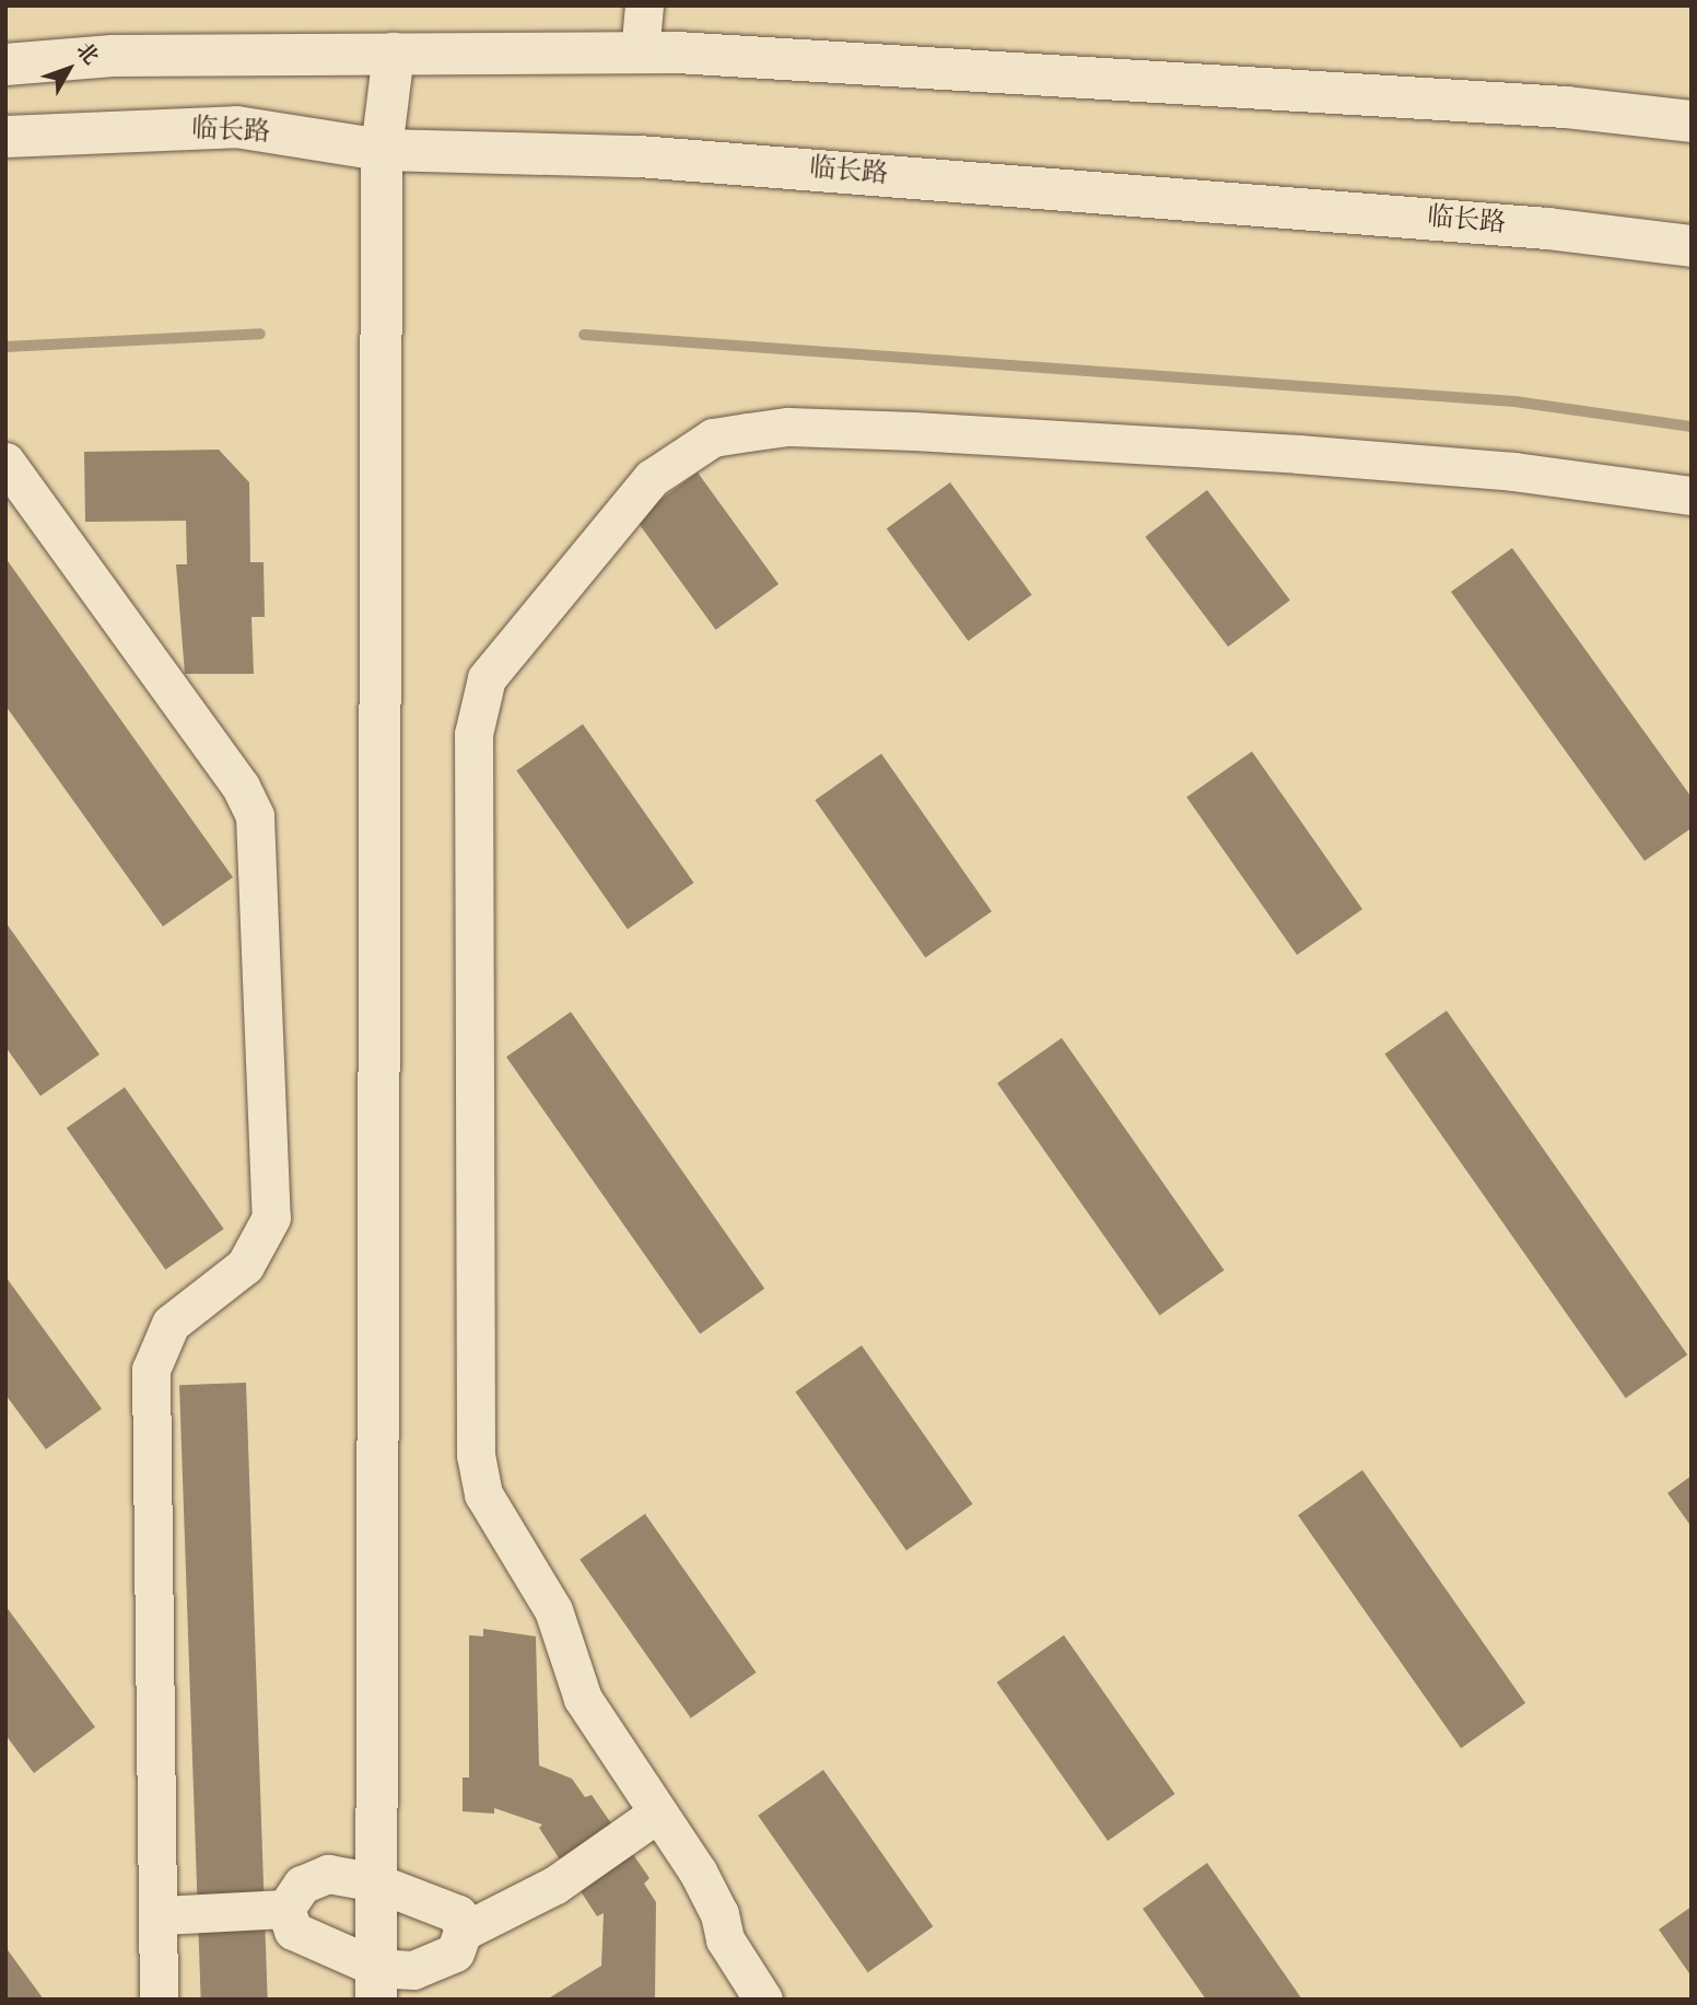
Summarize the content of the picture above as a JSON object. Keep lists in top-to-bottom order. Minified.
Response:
{"streets":{"main road":["临长路"]},"north":"top right"}
